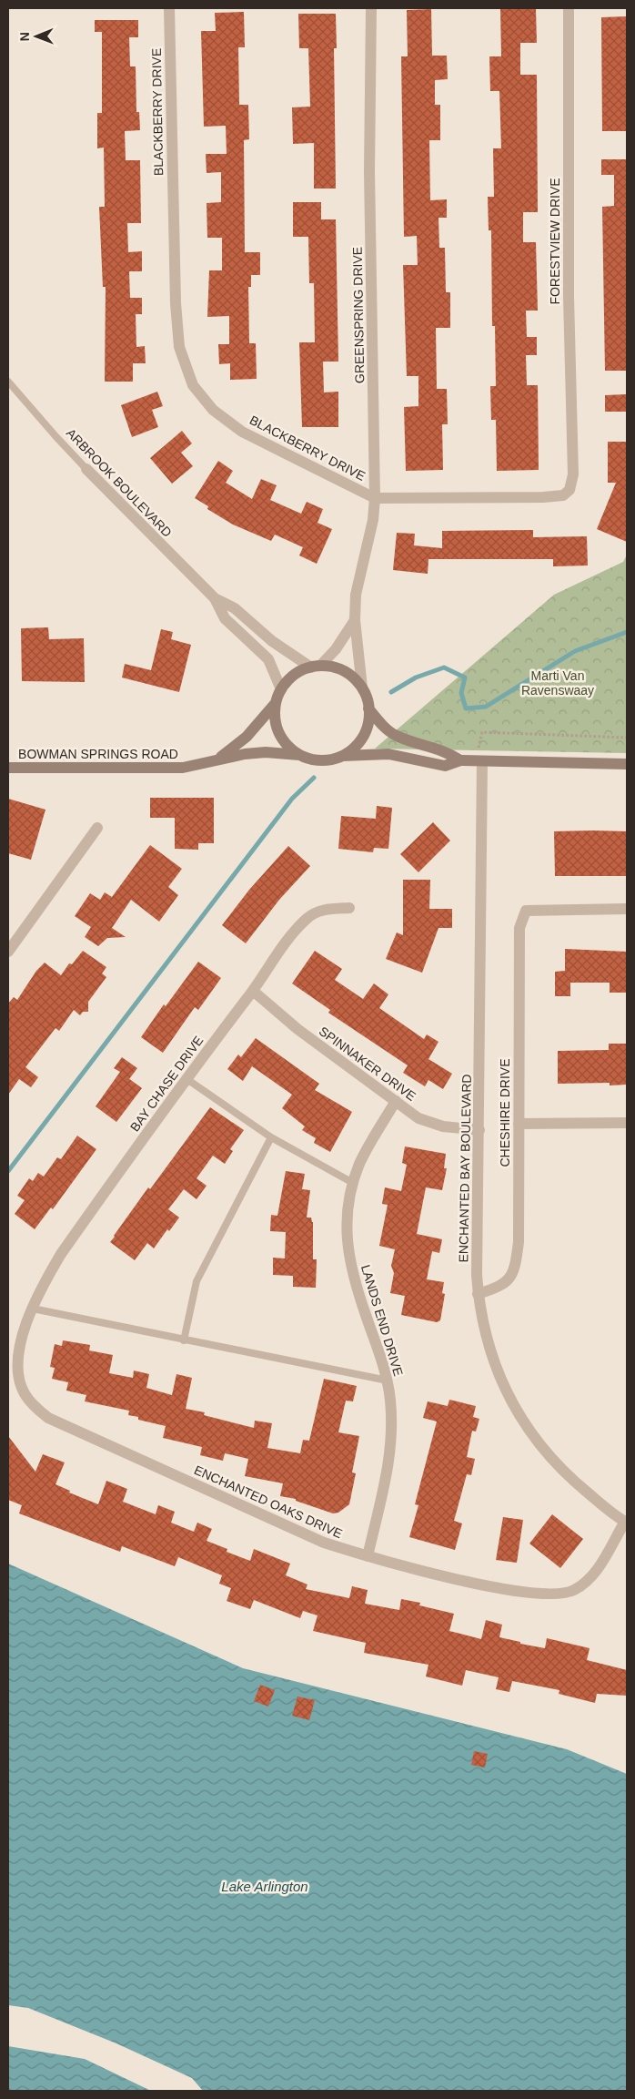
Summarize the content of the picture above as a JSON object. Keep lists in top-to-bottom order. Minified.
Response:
{"streets":{"street":["BLACKBERRY DRIVE","FORESTVIEW DRIVE","GREENSPRING DRIVE","ARBROOK BOULEVARD","BOWMAN SPRINGS ROAD","SPINNAKER DRIVE","BAY CHASE DRIVE","CHESHIRE DRIVE","ENCHANTED BAY BOULEVARD","LANDS END DRIVE","ENCHANTED OAKS DRIVE"]},"crossings":[["BLACKBERRY DRIVE","FORESTVIEW DRIVE"],["BLACKBERRY DRIVE","GREENSPRING DRIVE"],["GREENSPRING DRIVE","ARBROOK BOULEVARD"],["GREENSPRING DRIVE","BOWMAN SPRINGS ROAD"],["ARBROOK BOULEVARD","BOWMAN SPRINGS ROAD"],["SPINNAKER DRIVE","BAY CHASE DRIVE"],["SPINNAKER DRIVE","ENCHANTED BAY BOULEVARD"],["SPINNAKER DRIVE","LANDS END DRIVE"],["BAY CHASE DRIVE","ENCHANTED OAKS DRIVE"],["CHESHIRE DRIVE","ENCHANTED BAY BOULEVARD"],["ENCHANTED BAY BOULEVARD","ENCHANTED OAKS DRIVE"],["LANDS END DRIVE","ENCHANTED OAKS DRIVE"]],"water":["Lake Arlington"],"parks":["Marti Van Ravenswaay"],"north":"left"}
